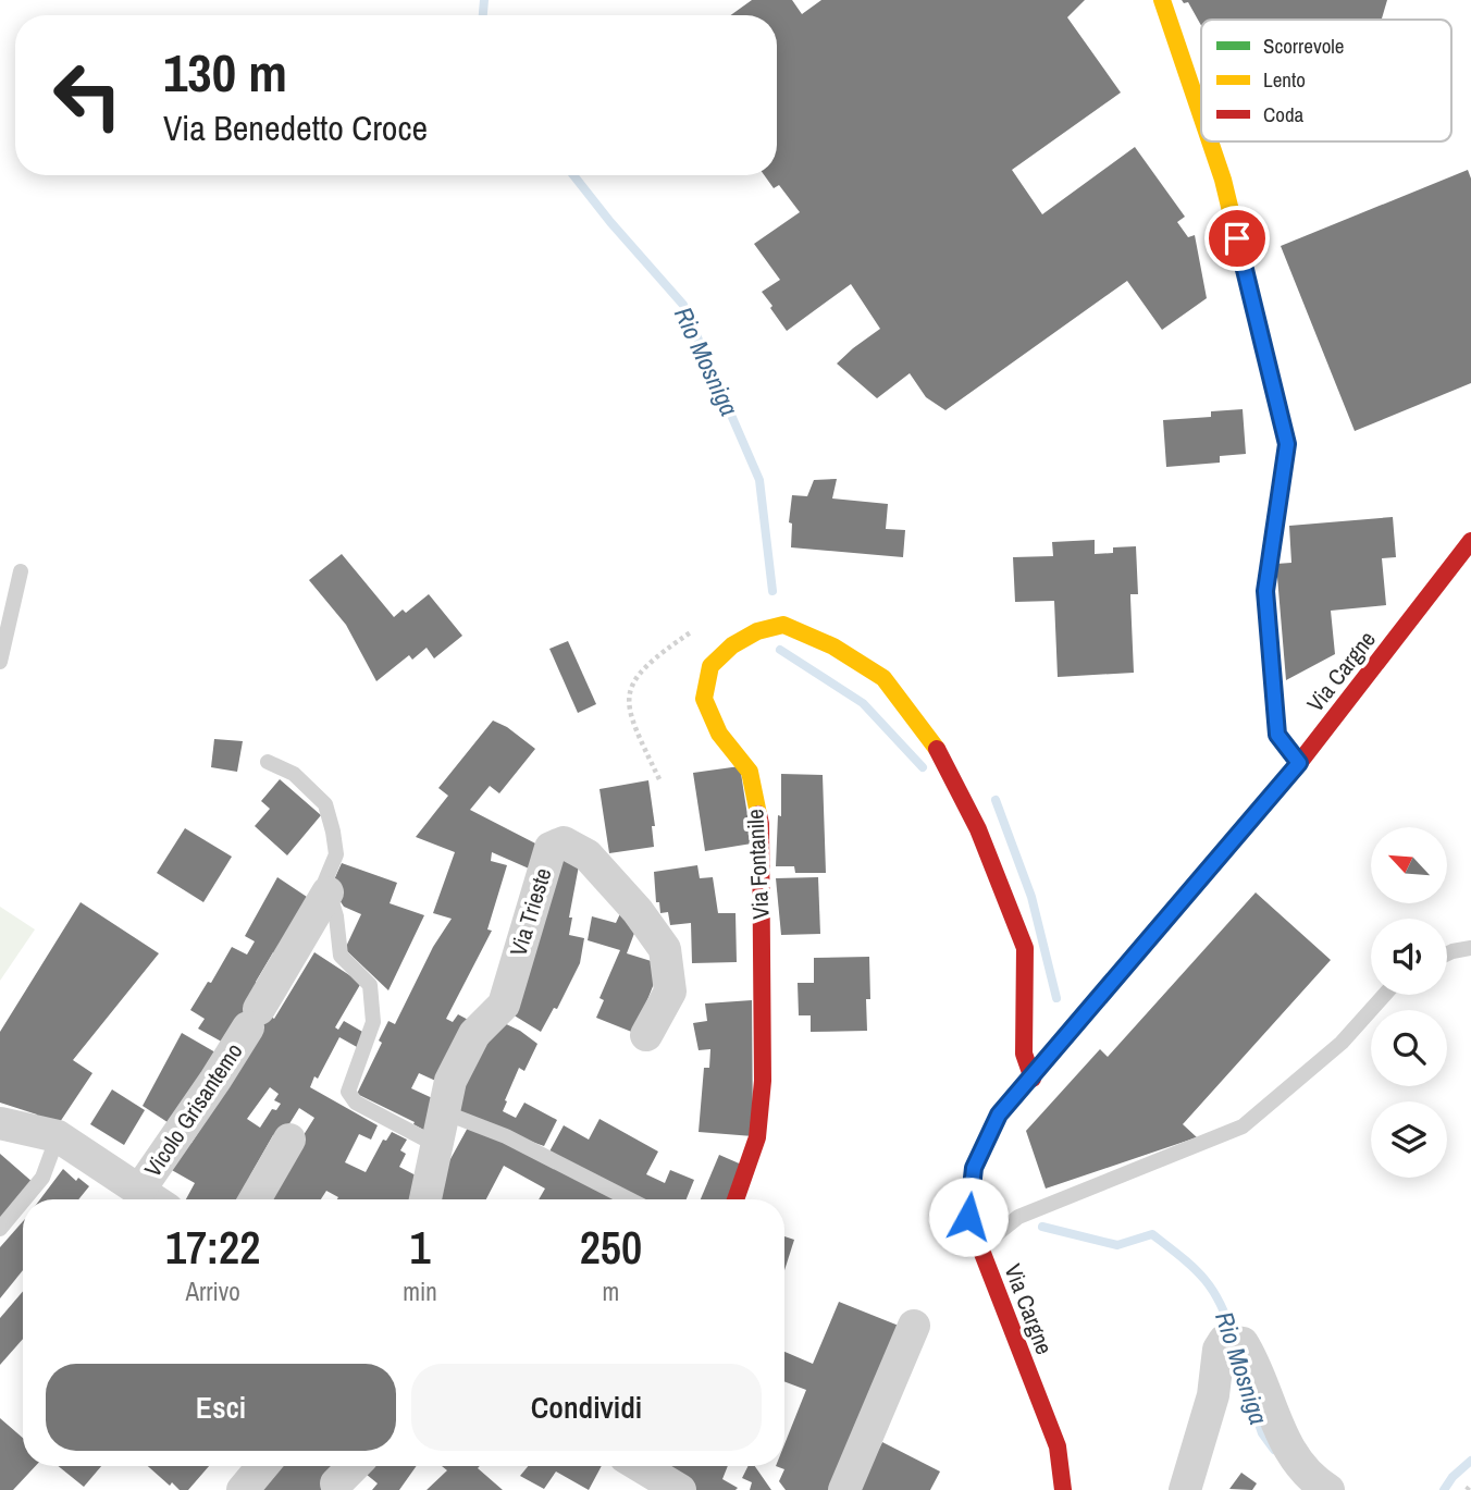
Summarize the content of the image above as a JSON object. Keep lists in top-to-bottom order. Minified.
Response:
{"streets":{"street":["Via Cargne","Via Fontanile","Via Trieste","Vicolo Grisantemo"]},"crossings":[["Via Cargne","Via Fontanile"]],"water":["Rio Mosniga"],"legend":["Scorrevole","Lento","Coda"],"north":"top left","page":{"turn":["130 m","Via Benedetto Croce"],"eta":["17:22","Arrivo","1","min","250","m"],"buttons":["Esci","Condividi"]}}
